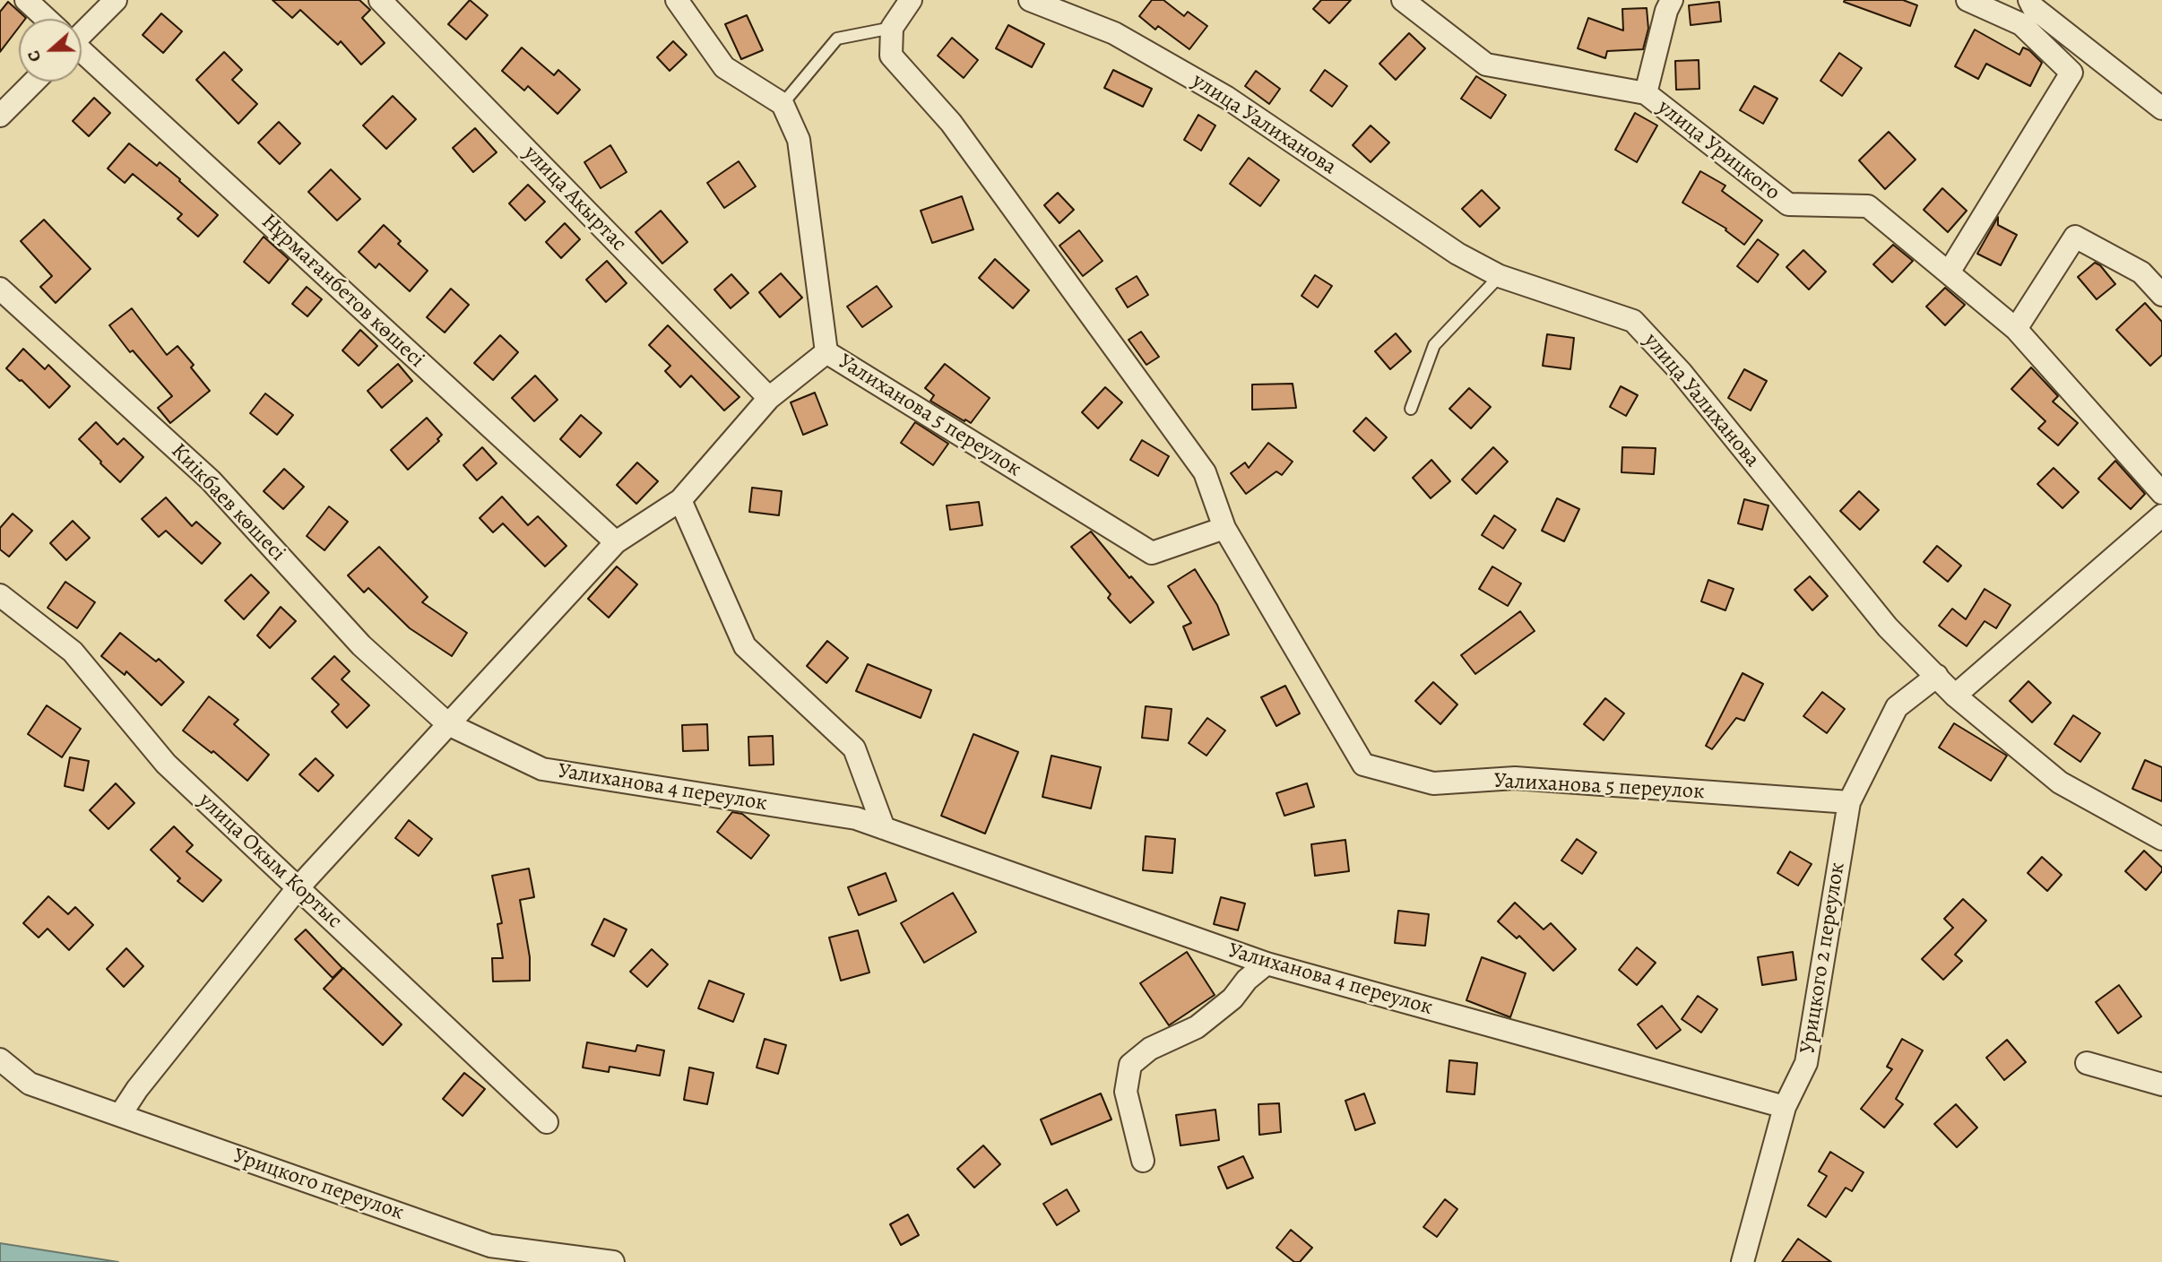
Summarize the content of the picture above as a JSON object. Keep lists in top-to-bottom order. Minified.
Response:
{"streets":{"street":["улица Уалиханова","улица Урицкого","улица Акыртас","Нұрмағанбетов көшесі","Уалиханова 5 переулок","Киікбаев көшесі","Уалиханова 4 переулок","улица Окым Кортыс","Урицкого 2 переулок","Урицкого переулок"]},"crossings":[["улица Уалиханова","Урицкого 2 переулок"],["Уалиханова 5 переулок","Урицкого 2 переулок"],["Киікбаев көшесі","Уалиханова 4 переулок"],["Уалиханова 4 переулок","Урицкого 2 переулок"]],"north":"left"}
